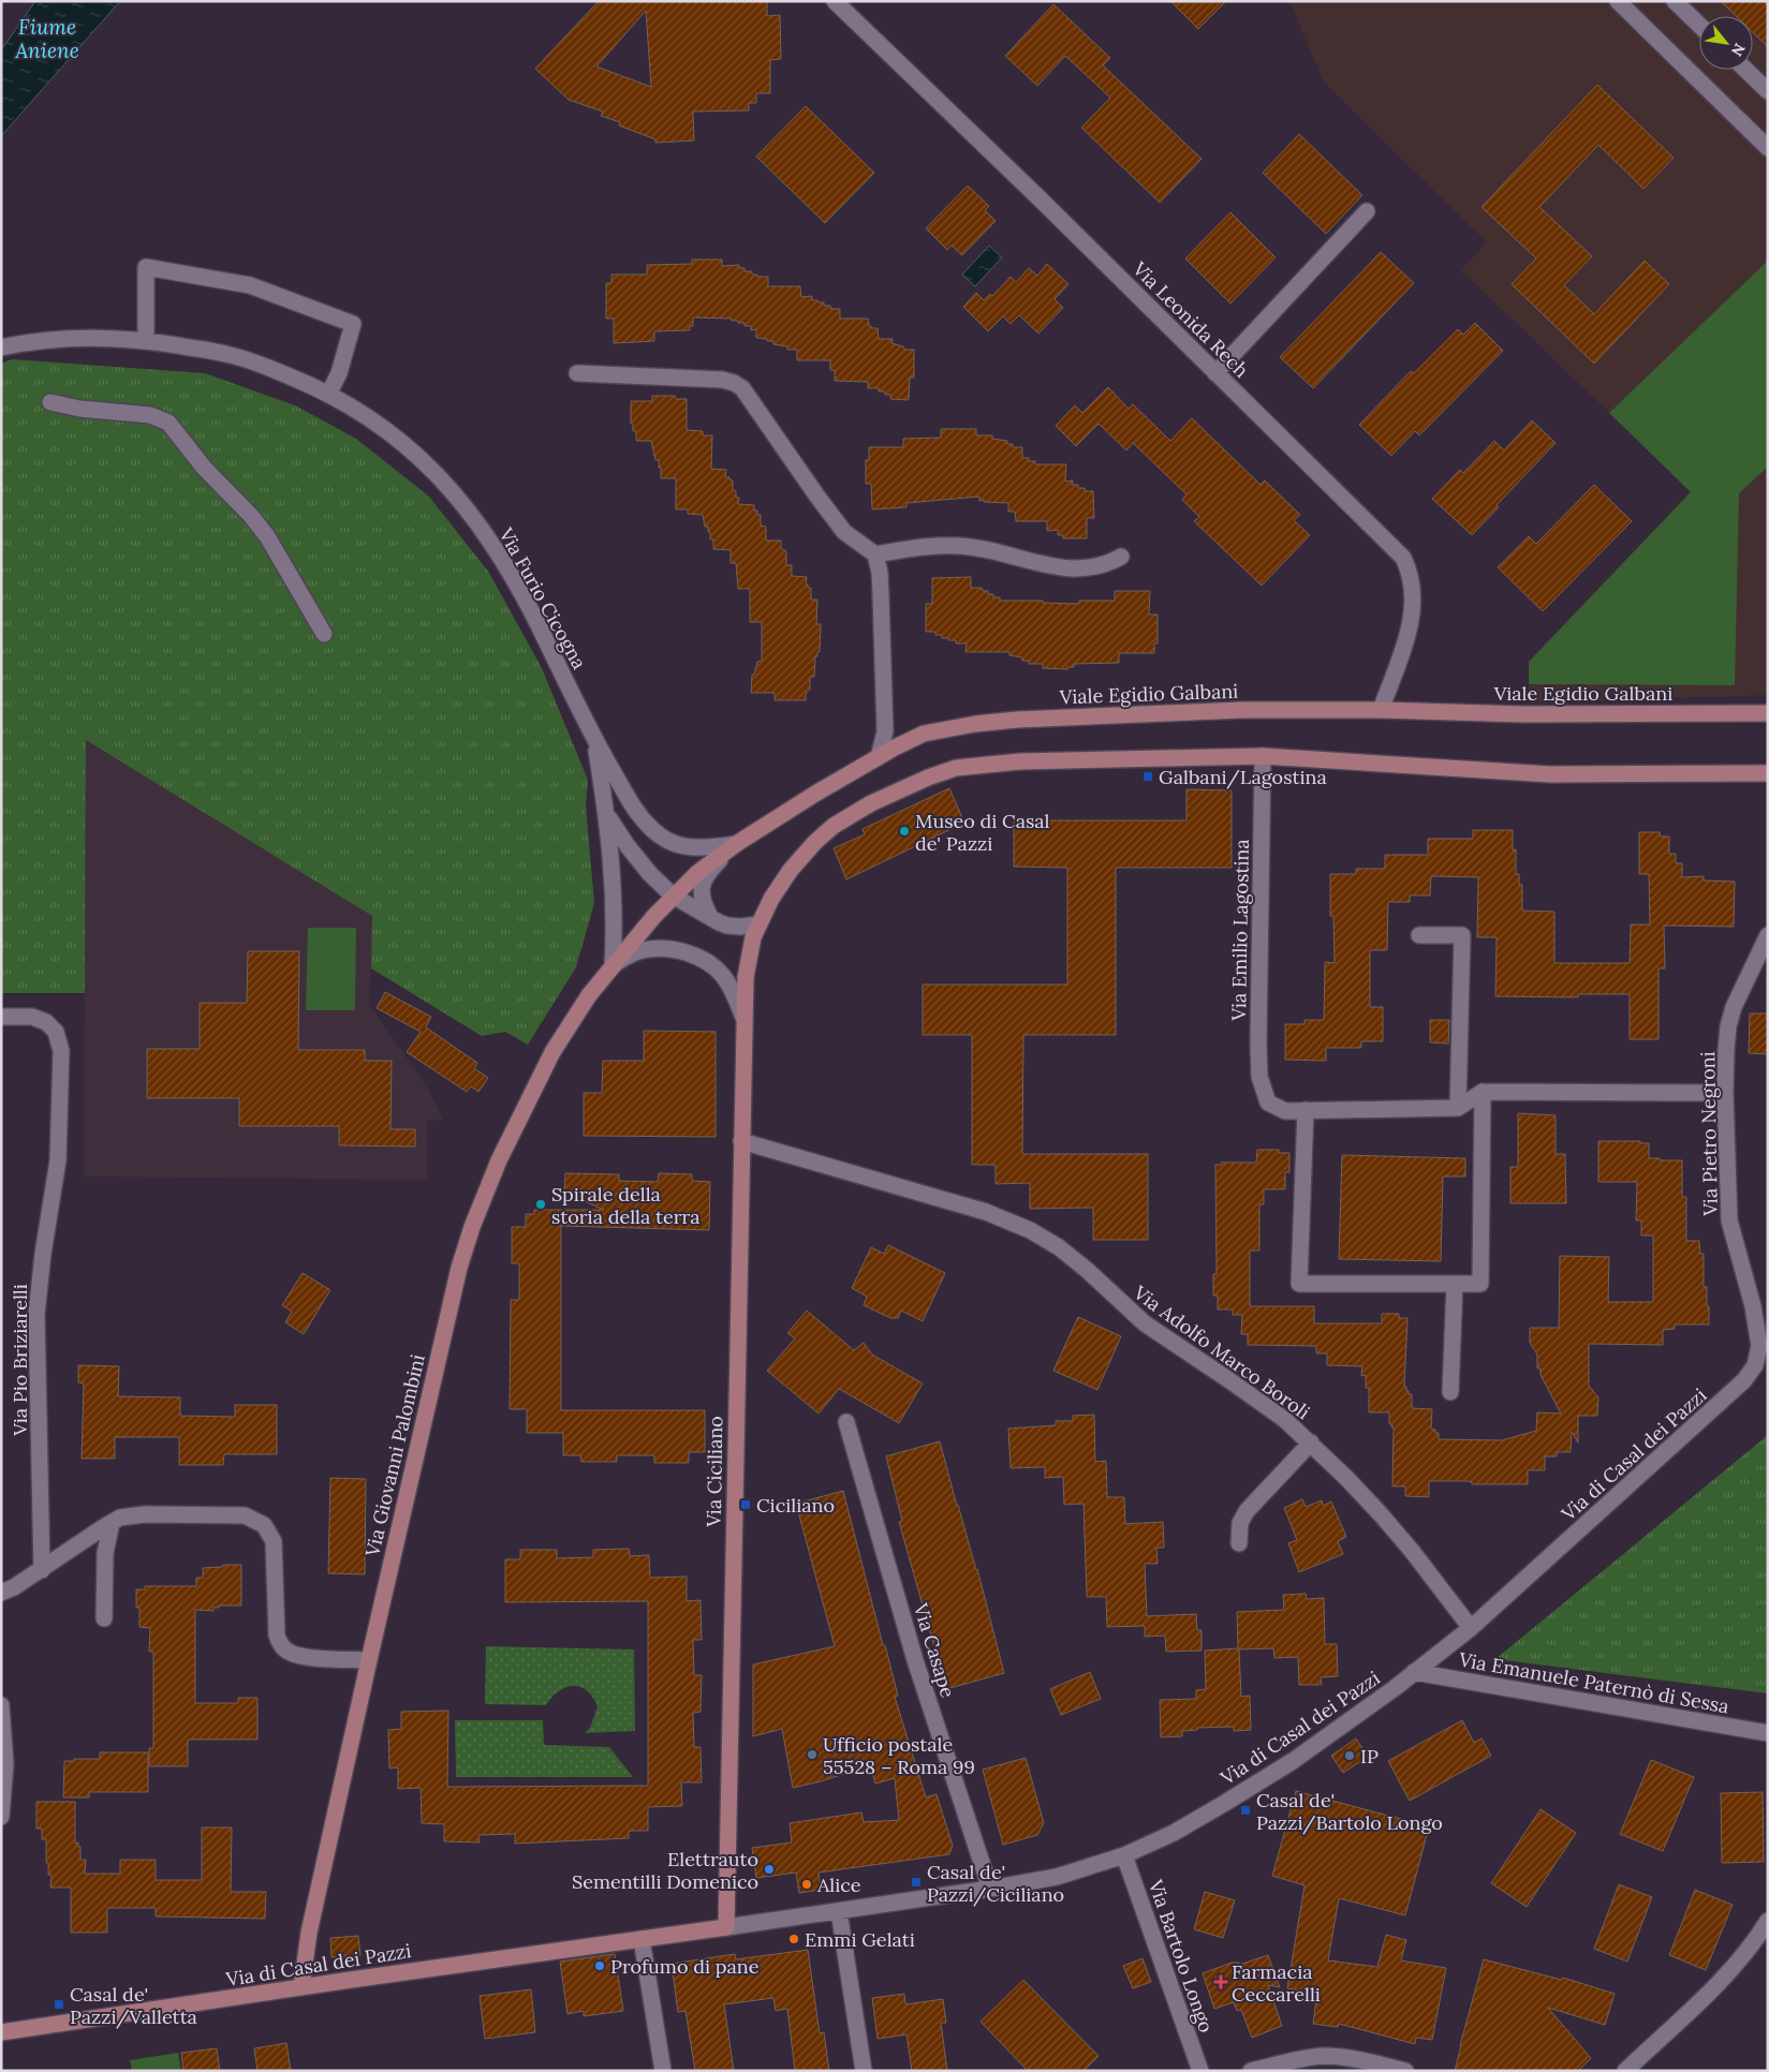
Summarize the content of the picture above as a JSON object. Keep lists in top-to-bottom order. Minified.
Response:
{"streets":{"main road":["Viale Egidio Galbani","Via di Casal dei Pazzi","Via Giovanni Palombini","Via Ciciliano"],"street":["Via Leonida Rech","Via Furio Cicogna","Via Emilio Lagostina","Via Pietro Negroni","Via Adolfo Marco Boroli","Via Pio Briziarelli","Via Casape","Via Emanuele Paternò di Sessa","Via Bartolo Longo"]},"crossings":[["Via Leonida Rech","Viale Egidio Galbani"],["Via Furio Cicogna","Viale Egidio Galbani"],["Via Furio Cicogna","Via Giovanni Palombini"],["Viale Egidio Galbani","Via Giovanni Palombini"],["Via Pietro Negroni","Via di Casal dei Pazzi"],["Via Adolfo Marco Boroli","Via di Casal dei Pazzi"],["Via Adolfo Marco Boroli","Via Ciciliano"],["Via di Casal dei Pazzi","Via Giovanni Palombini"],["Via di Casal dei Pazzi","Via Ciciliano"],["Via di Casal dei Pazzi","Via Casape"],["Via di Casal dei Pazzi","Via Emanuele Paternò di Sessa"],["Via di Casal dei Pazzi","Via Bartolo Longo"]],"water":["Fiume Aniene"],"places":{"transit":["Galbani/Lagostina","Ciciliano","Casal de' Pazzi/Bartolo Longo","Casal de' Pazzi/Ciciliano","Casal de' Pazzi/Valletta"],"other":["Museo di Casal de' Pazzi","Spirale della storia della terra","Ufficio postale 55528 – Roma 99","IP","Elettrauto Sementilli Domenico","Alice","Emmi Gelati","Profumo di pane"],"health":["Farmacia Ceccarelli"]},"north":"bottom right"}
